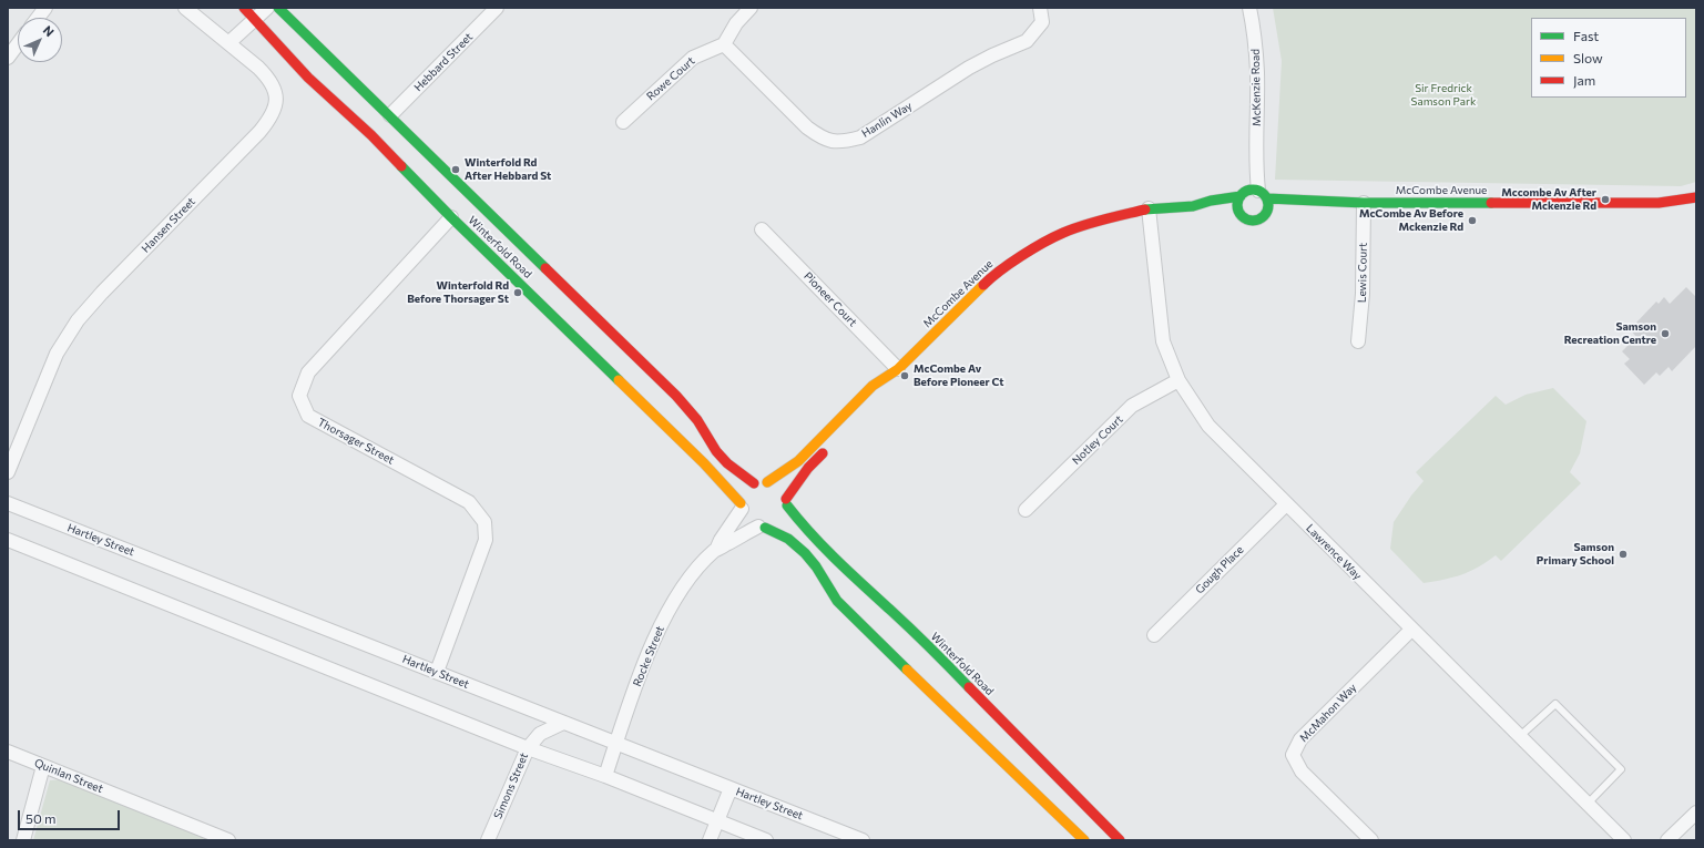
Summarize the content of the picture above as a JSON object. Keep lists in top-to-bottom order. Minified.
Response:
{"streets":{"main road":["McCombe Avenue","Winterfold Road"],"street":["Hebbard Street","Rowe Court","McKenzie Road","Hanlin Way","Hansen Street","Lewis Court","Pioneer Court","Notley Court","Thorsager Street","Hartley Street","Lawrence Way","Gough Place","Rocke Street","McMahon Way","Quinlan Street","Simons Street"]},"crossings":[["Hebbard Street","Winterfold Road"],["Rowe Court","Hanlin Way"],["McKenzie Road","McCombe Avenue"],["McCombe Avenue","Winterfold Road"],["McCombe Avenue","Lewis Court"],["McCombe Avenue","Pioneer Court"],["McCombe Avenue","Lawrence Way"],["McCombe Avenue","Rocke Street"],["Winterfold Road","Thorsager Street"],["Winterfold Road","Rocke Street"],["Notley Court","Lawrence Way"],["Thorsager Street","Hartley Street"],["Hartley Street","Rocke Street"],["Hartley Street","Simons Street"],["Lawrence Way","Gough Place"],["Lawrence Way","McMahon Way"]],"parks":["Sir Fredrick Samson Park"],"places":["Winterfold Rd After Hebbard St","Mccombe Av After Mckenzie Rd","McCombe Av Before Mckenzie Rd","Winterfold Rd Before Thorsager St","Samson Recreation Centre","McCombe Av Before Pioneer Ct","Samson Primary School"],"legend":["Fast","Slow","Jam"],"scale_bar":"50 m","north":"top right"}
